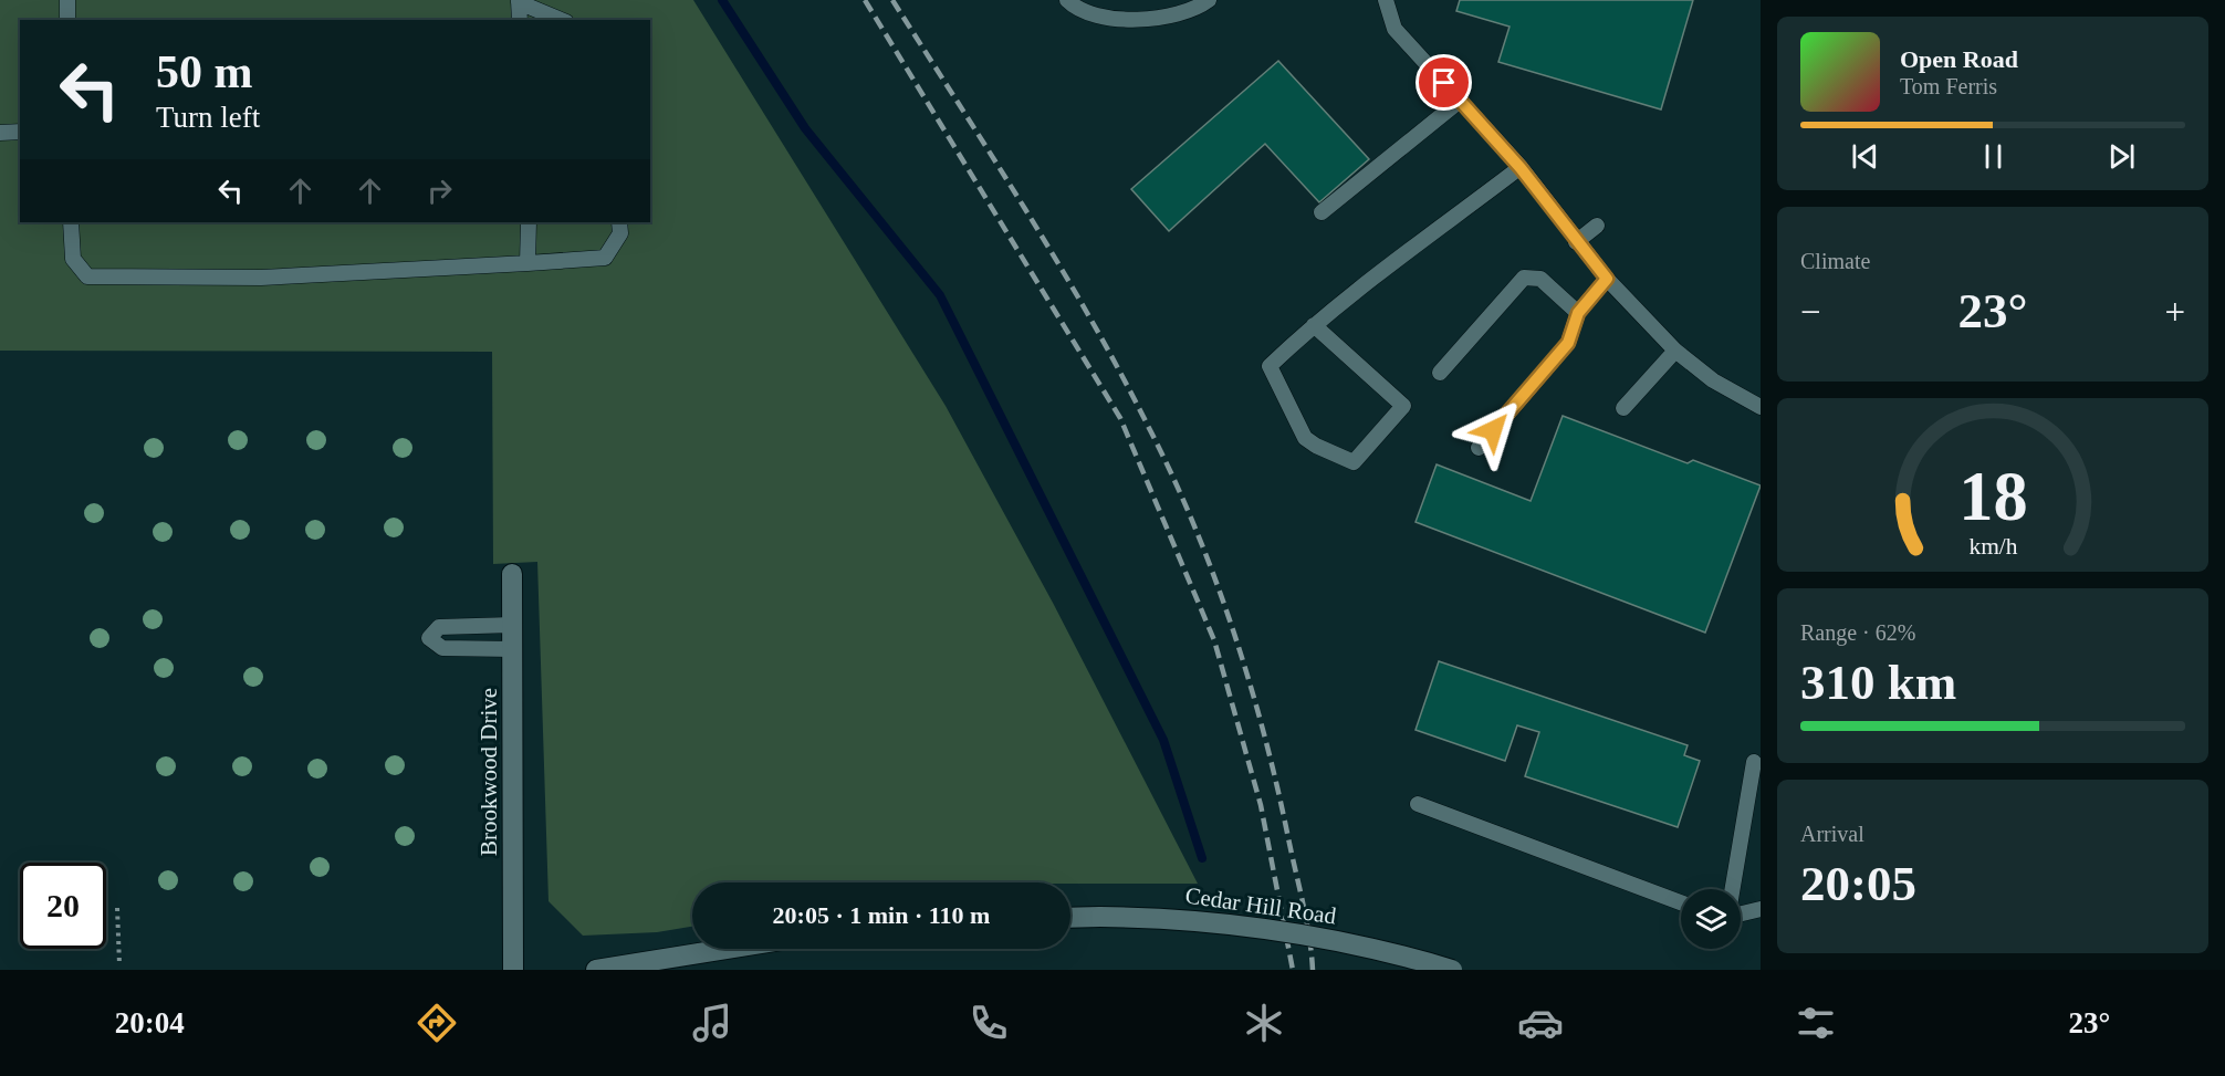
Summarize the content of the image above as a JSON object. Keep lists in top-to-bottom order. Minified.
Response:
{"streets":{"street":["Brookwood Drive","Cedar Hill Road"]},"page":{"turn":["50 m","Turn left"],"song":["Open Road","Tom Ferris"],"tile":["Climate",["Range · 62%","310 km"],["Arrival","20:05"]],"heat":["−","23°","+"],"limit":"20","trip":"20:05 · 1 min · 110 m","tabs":["20:04","23°"],"gauge":["18","km/h"]}}
